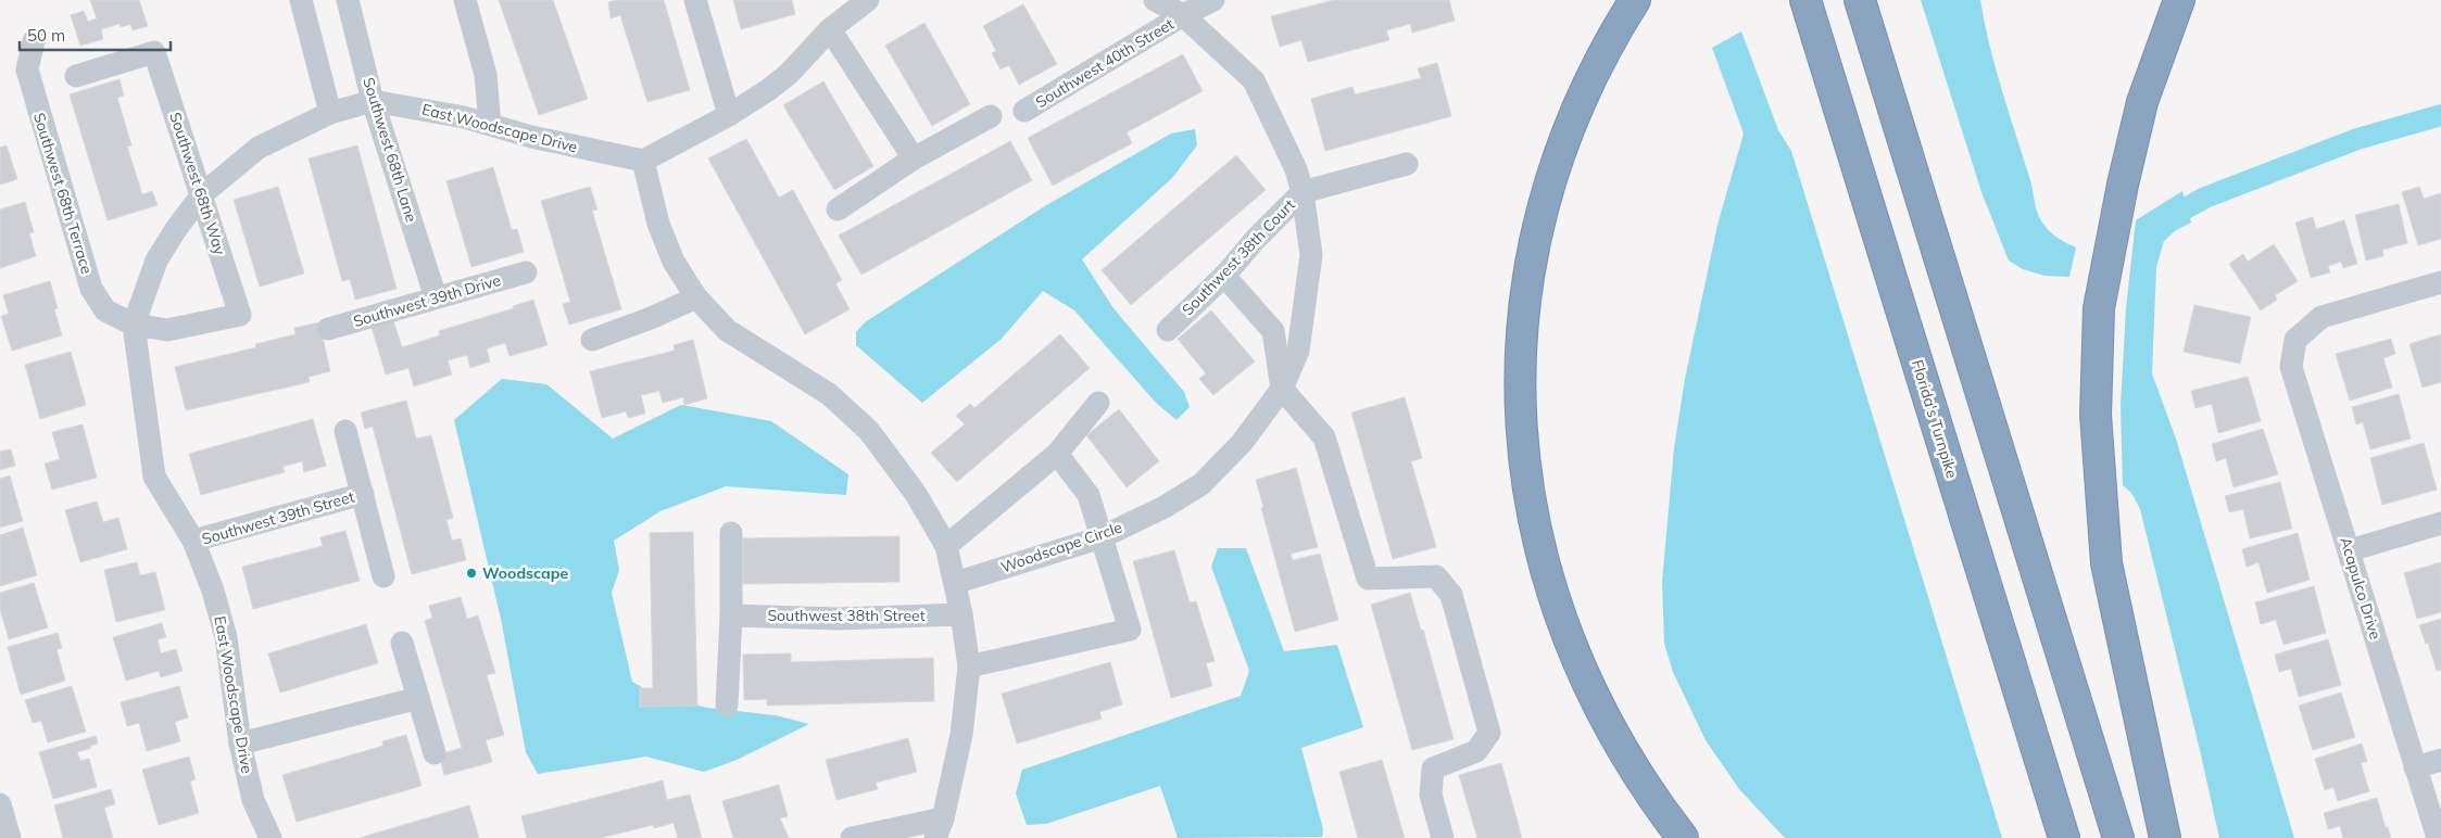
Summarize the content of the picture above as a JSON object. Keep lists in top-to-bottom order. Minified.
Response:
{"streets":{"highway":["Florida's Turnpike"],"street":["Southwest 40th Street","East Woodscape Drive","Southwest 68th Lane","Southwest 68th Way","Southwest 68th Terrace","Southwest 38th Court","Southwest 39th Drive","Southwest 39th Street","Woodscape Circle","Acapulco Drive","Southwest 38th Street"]},"crossings":[["Southwest 40th Street","Woodscape Circle"],["East Woodscape Drive","Southwest 68th Lane"],["East Woodscape Drive","Southwest 68th Way"],["East Woodscape Drive","Southwest 68th Terrace"],["East Woodscape Drive","Southwest 39th Street"],["Southwest 68th Lane","Southwest 39th Drive"],["Southwest 68th Way","Southwest 68th Terrace"],["Southwest 38th Court","Woodscape Circle"]],"places":["Woodscape"],"scale_bar":"50 m"}
